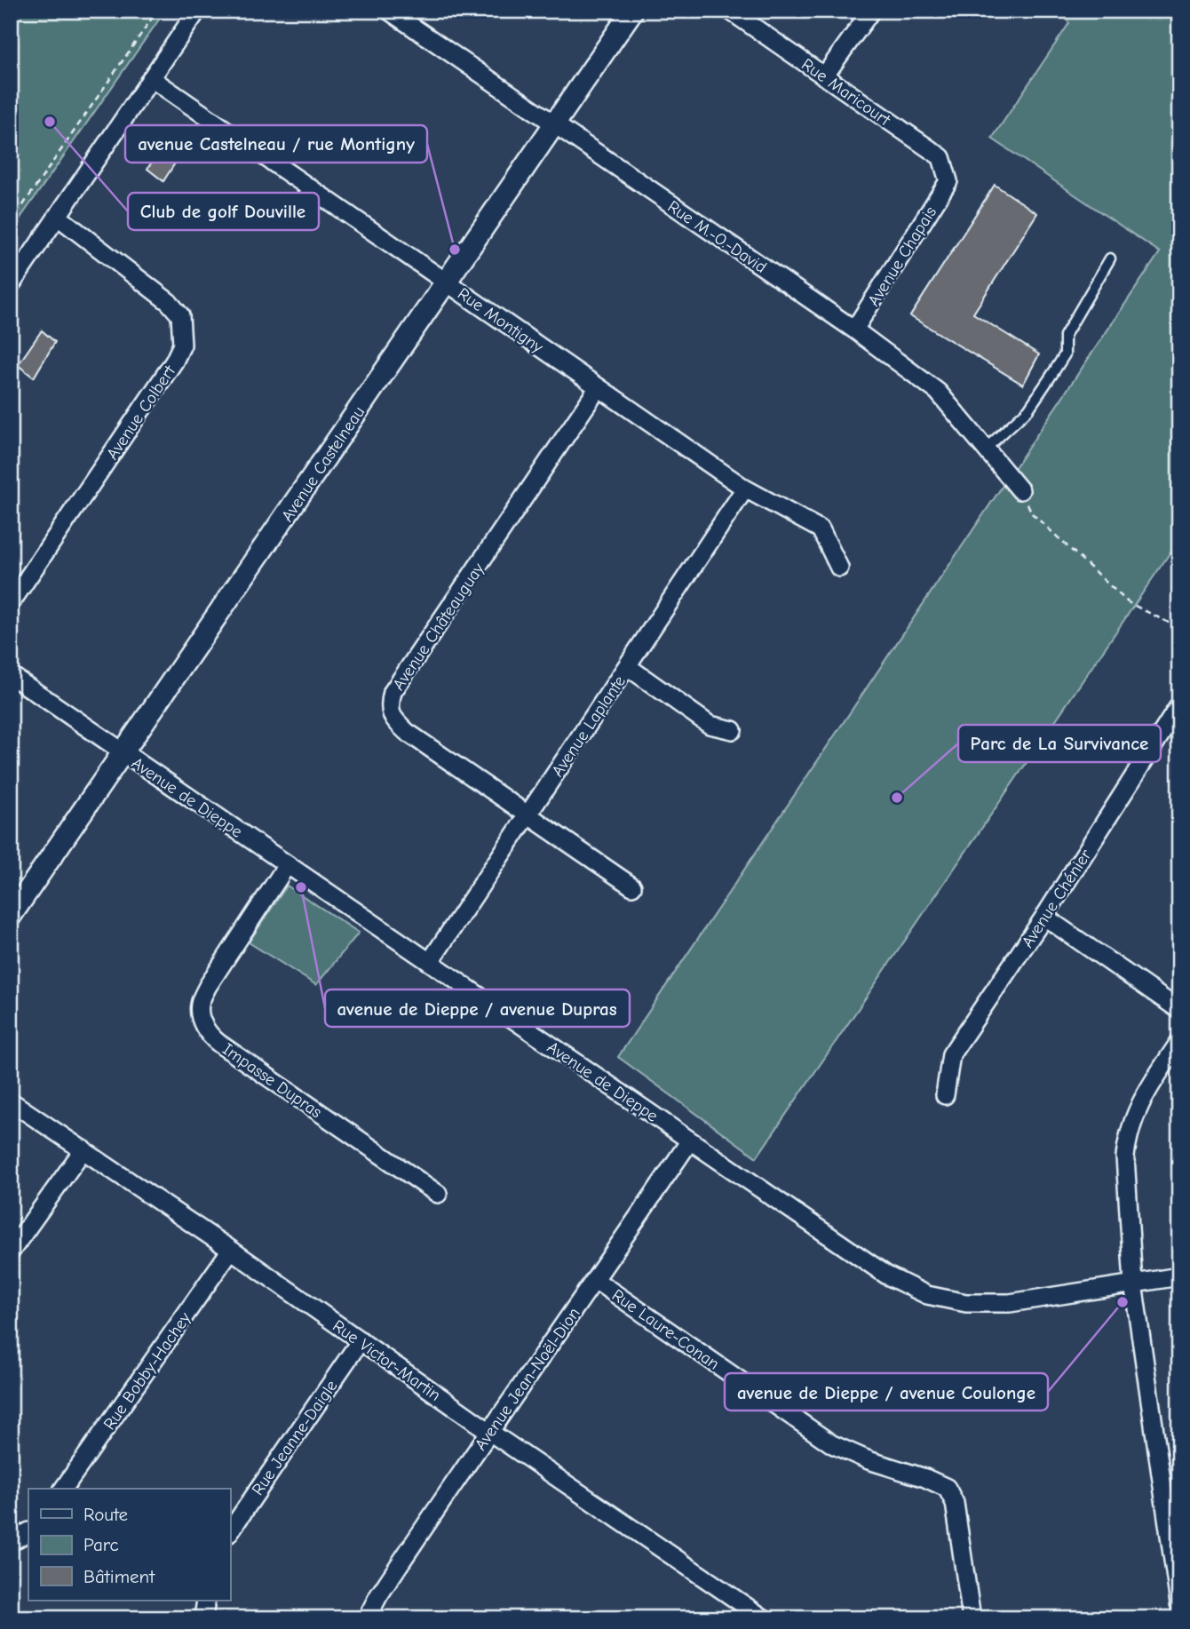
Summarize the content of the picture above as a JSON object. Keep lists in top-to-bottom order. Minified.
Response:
{"streets":{"street":["Rue Maricourt","Rue M.-O.-David","Avenue Chapais","Rue Montigny","Avenue Colbert","Avenue Castelneau","Avenue Châteauguay","Avenue Laplante","Avenue de Dieppe","Avenue Chénier","Impasse Dupras","Rue Laure-Conan","Rue Victor-Martin","Rue Bobby-Hachey","Avenue Jean-Noël-Dion","Rue Jeanne-Daigle"]},"crossings":[["Rue Maricourt","Avenue Chapais"],["Rue M.-O.-David","Avenue Chapais"],["Rue M.-O.-David","Avenue Castelneau"],["Rue Montigny","Avenue Castelneau"],["Rue Montigny","Avenue Châteauguay"],["Rue Montigny","Avenue Laplante"],["Avenue Castelneau","Avenue de Dieppe"],["Avenue Châteauguay","Avenue Laplante"],["Avenue Laplante","Avenue de Dieppe"],["Avenue de Dieppe","Impasse Dupras"],["Avenue de Dieppe","Avenue Jean-Noël-Dion"],["Rue Laure-Conan","Avenue Jean-Noël-Dion"],["Rue Victor-Martin","Rue Bobby-Hachey"],["Rue Victor-Martin","Avenue Jean-Noël-Dion"],["Rue Victor-Martin","Rue Jeanne-Daigle"]],"places":["Club de golf Douville","avenue Castelneau / rue Montigny","Parc de La Survivance","avenue de Dieppe / avenue Dupras","avenue de Dieppe / avenue Coulonge"],"legend":["Route","Parc","Bâtiment"]}
